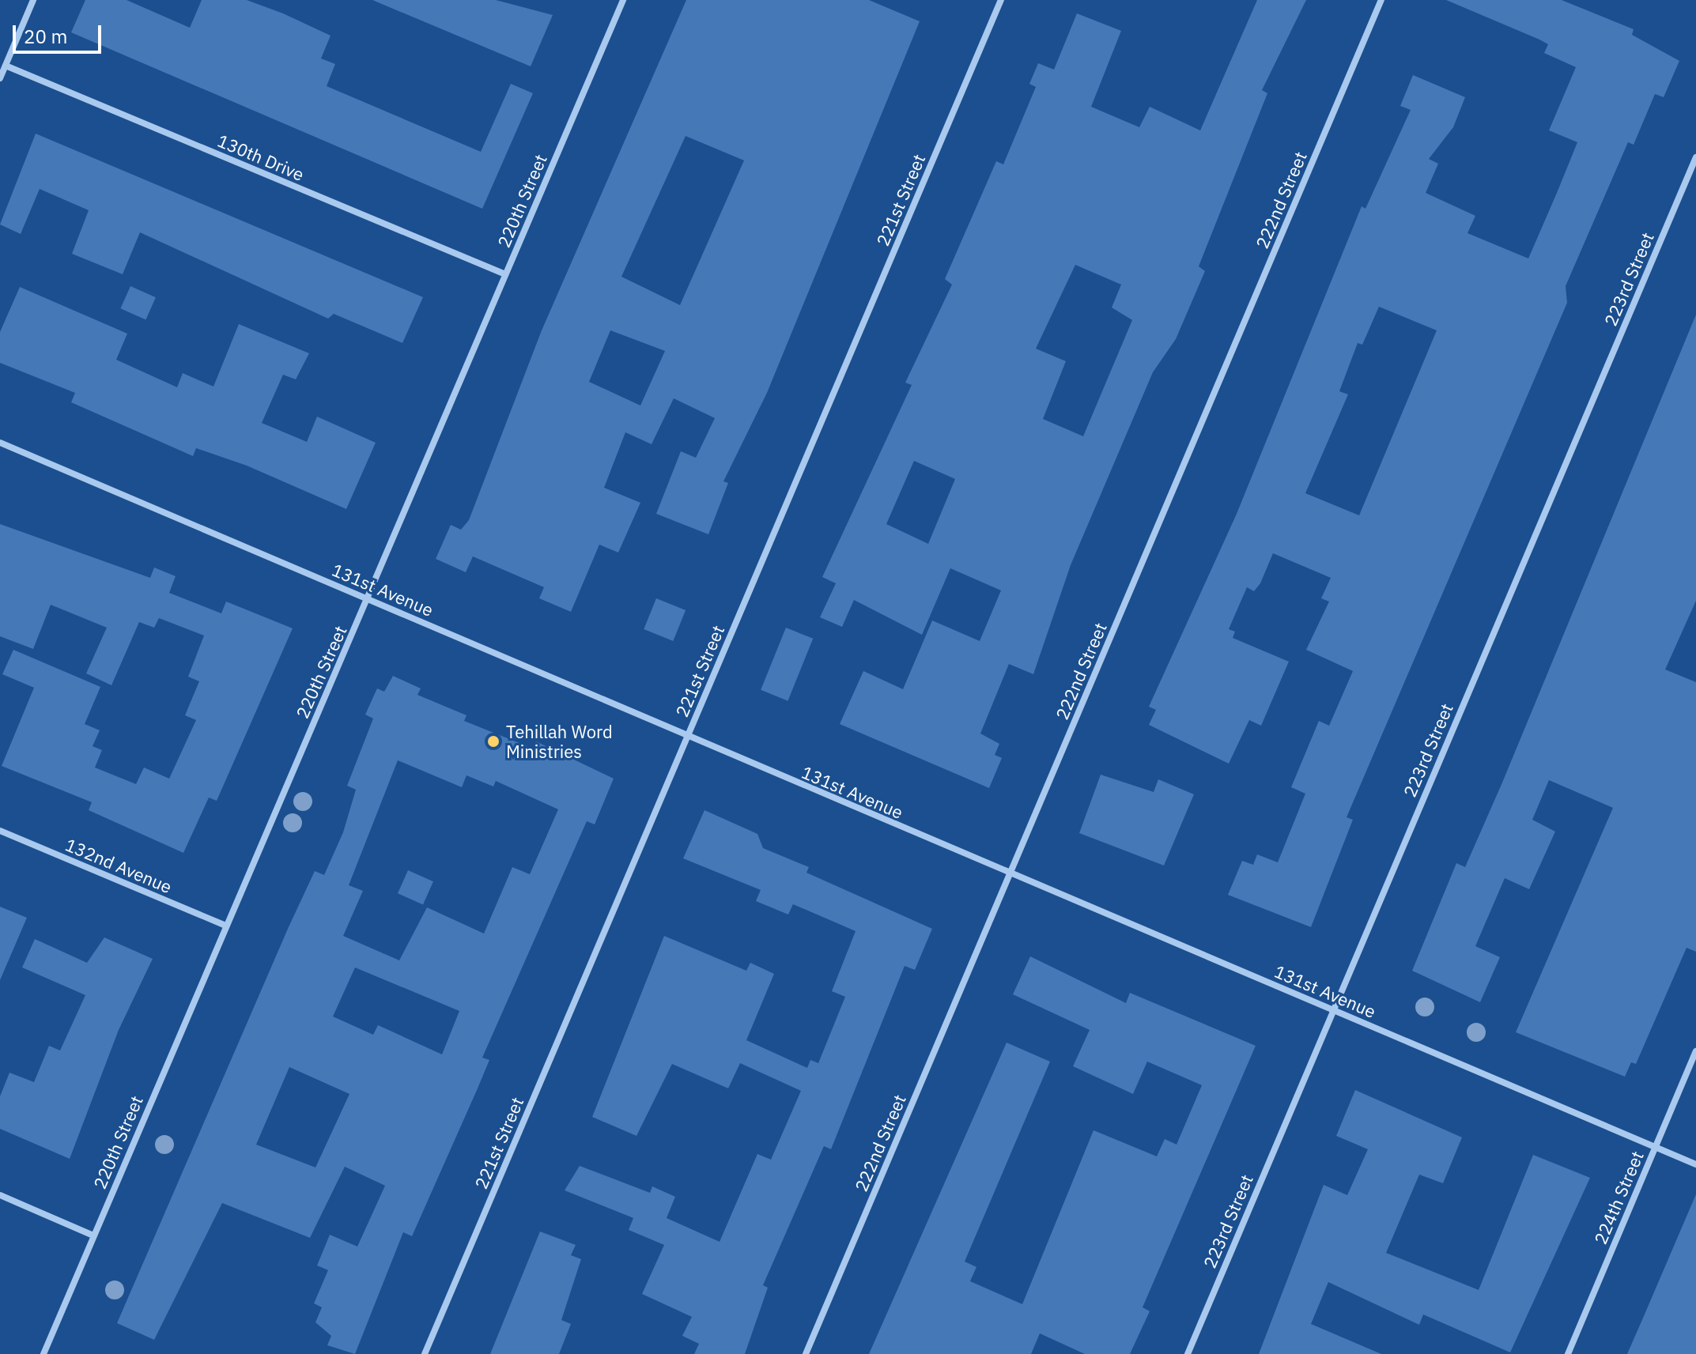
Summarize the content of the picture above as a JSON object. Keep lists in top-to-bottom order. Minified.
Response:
{"streets":{"street":["130th Drive","221st Street","222nd Street","220th Street","223rd Street","131st Avenue","132nd Avenue","224th Street"]},"crossings":[["130th Drive","220th Street"],["221st Street","131st Avenue"],["222nd Street","131st Avenue"],["220th Street","131st Avenue"],["220th Street","132nd Avenue"],["223rd Street","131st Avenue"],["131st Avenue","224th Street"]],"places":["Tehillah Word Ministries"],"scale_bar":"20 m"}
